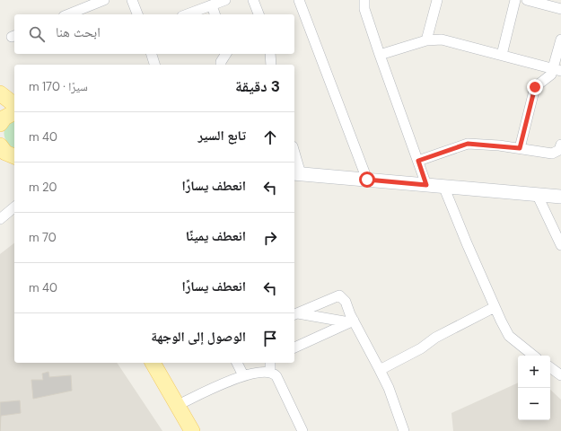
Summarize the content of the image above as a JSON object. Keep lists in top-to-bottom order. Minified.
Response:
{"page":{"search":"ابحث هنا","heading":["3 دقيقة","سيرًا · 170 m"],"list":[["تابع السير","40 m"],["انعطف يسارًا","20 m"],["انعطف يمينًا","70 m"],["انعطف يسارًا","40 m"],"الوصول إلى الوجهة"],"map_buttons":["+","−"]}}
